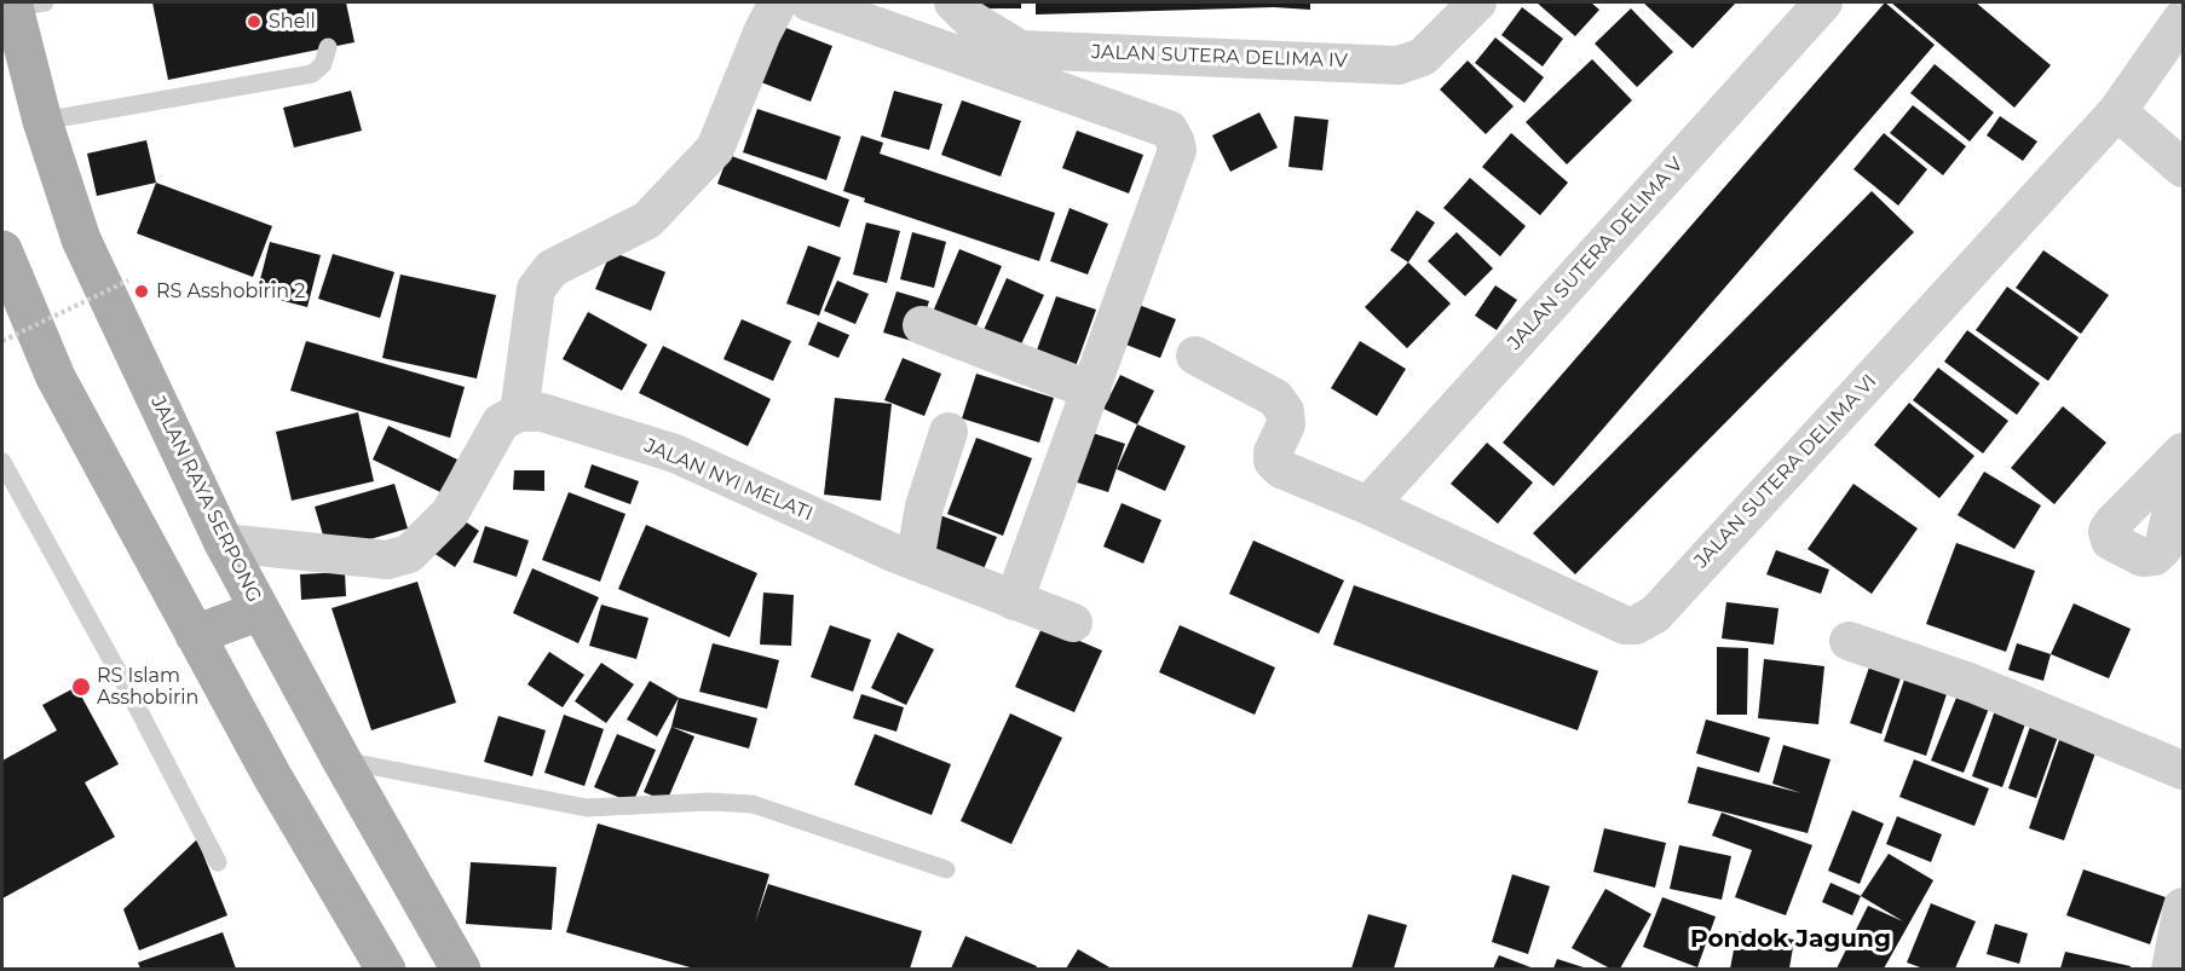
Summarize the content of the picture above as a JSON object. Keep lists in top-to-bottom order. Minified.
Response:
{"streets":{"main road":["JALAN RAYA SERPONG"],"street":["JALAN SUTERA DELIMA IV","JALAN SUTERA DELIMA V","JALAN SUTERA DELIMA VI","JALAN NYI MELATI"]},"crossings":[["JALAN SUTERA DELIMA V","JALAN SUTERA DELIMA VI"]],"districts":["Pondok Jagung"],"places":["Shell","RS Asshobirin 2","RS Islam Asshobirin"]}
